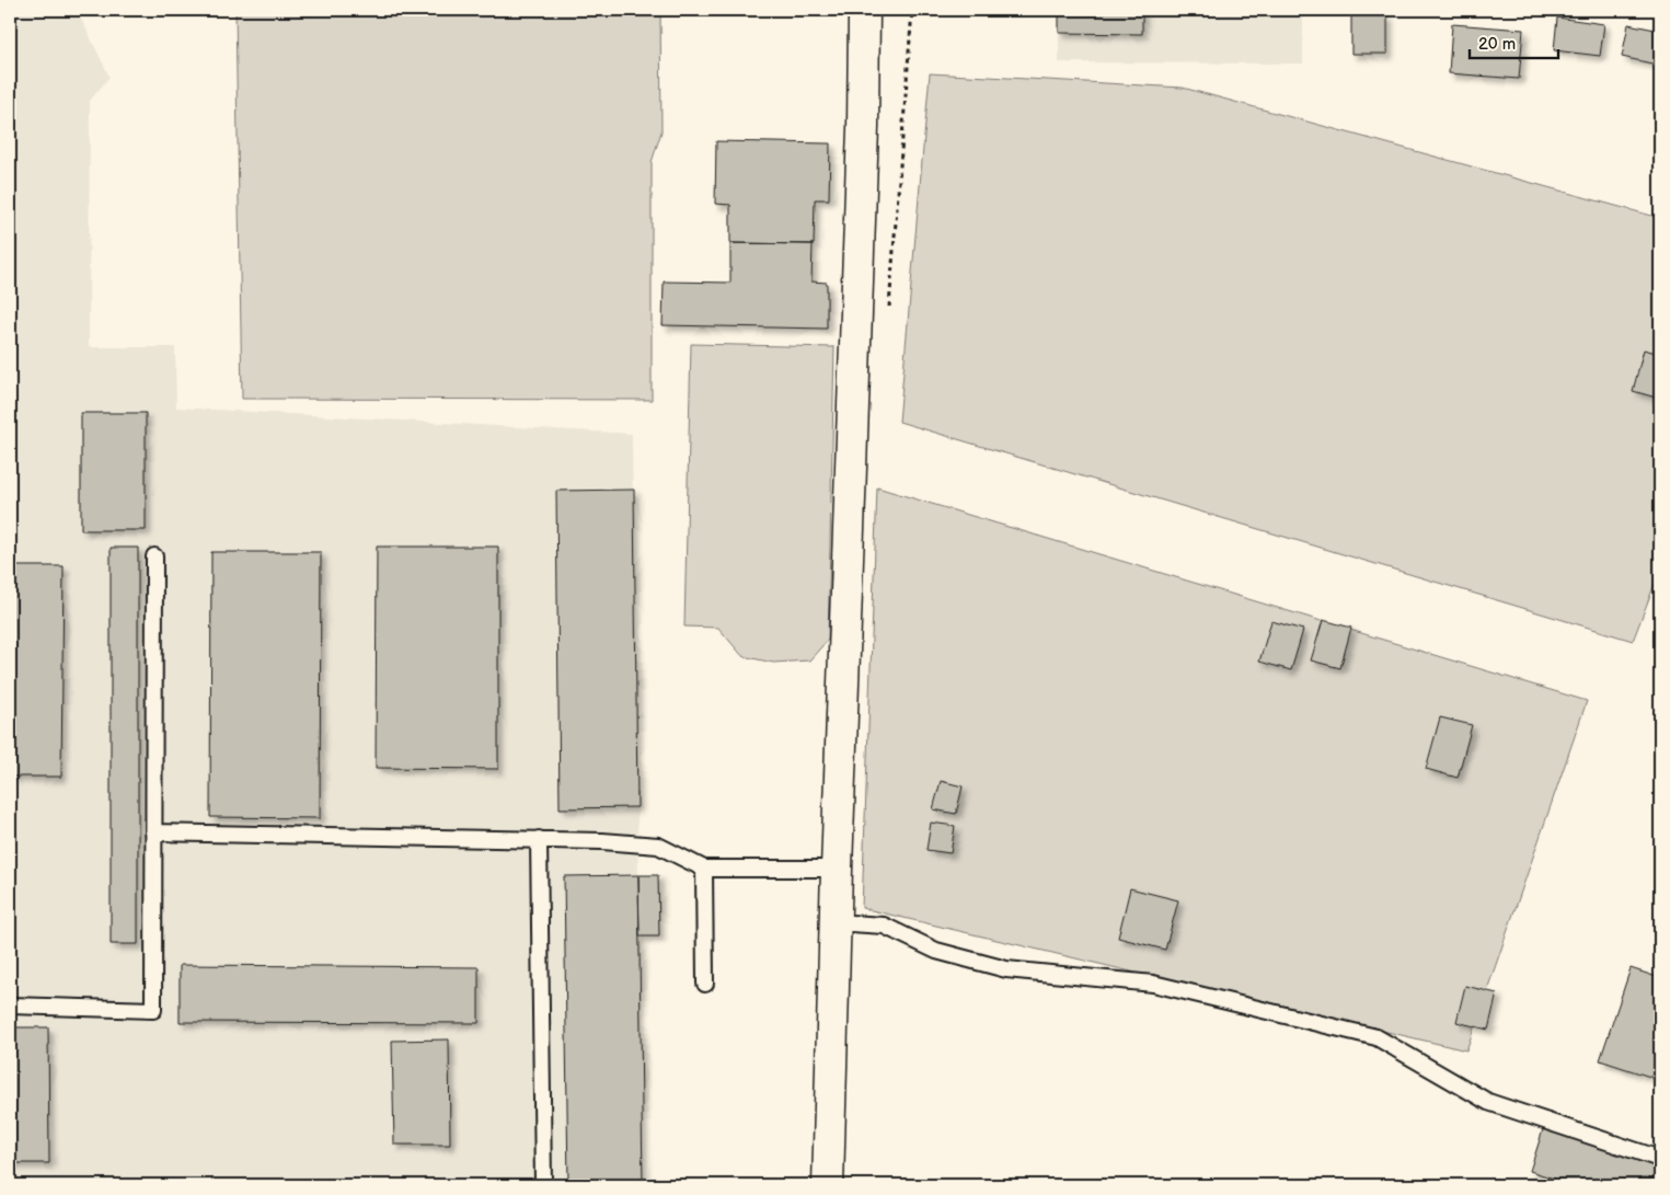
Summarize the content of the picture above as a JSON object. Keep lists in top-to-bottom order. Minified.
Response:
{"scale_bar":"20 m"}
